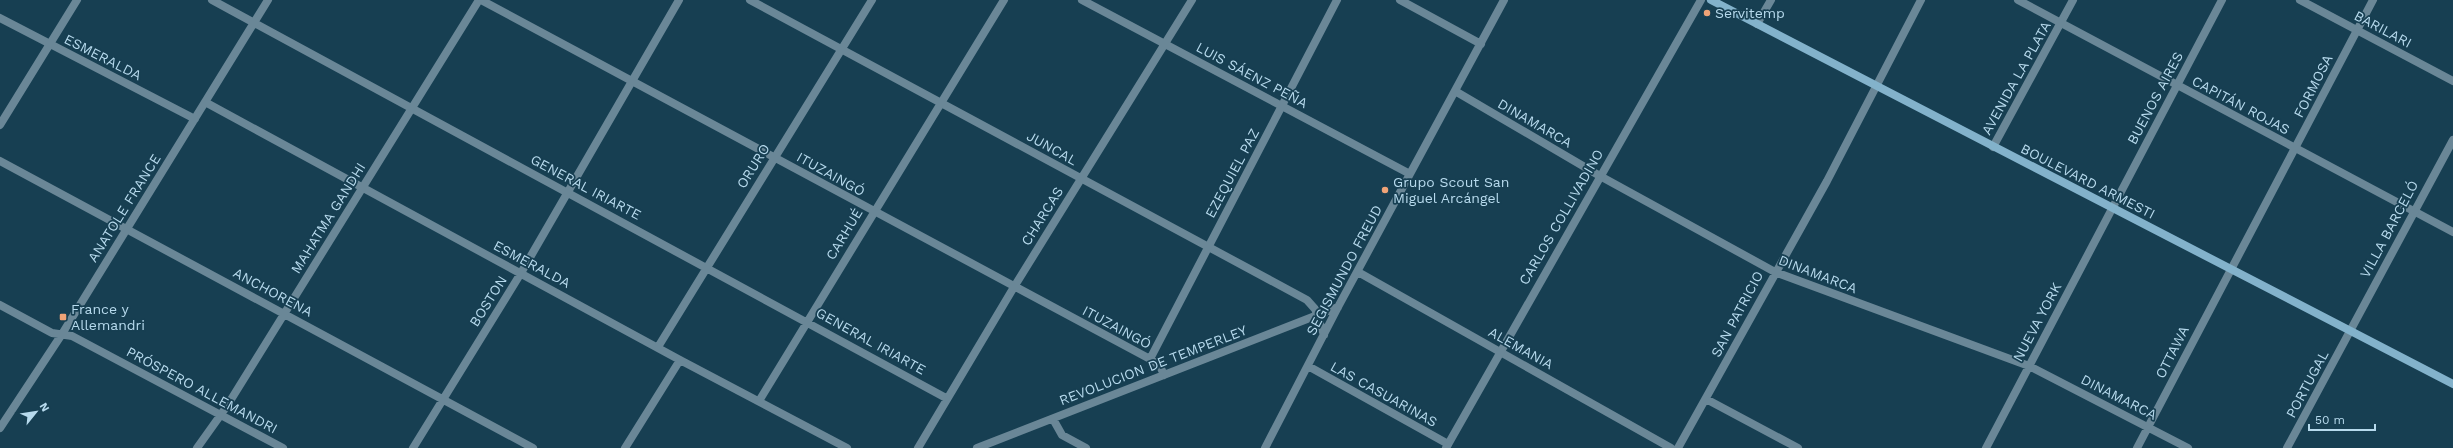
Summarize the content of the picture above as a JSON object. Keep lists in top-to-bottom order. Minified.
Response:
{"streets":{"main road":["BOULEVARD ARMESTI"],"street":["BARILARI","ESMERALDA","LUIS SÁENZ PEÑA","AVENIDA LA PLATA","FORMOSA","BUENOS AIRES","CAPITÁN ROJAS","DINAMARCA","JUNCAL","ORURO","EZEQUIEL PAZ","ITUZAINGÓ","GENERAL IRIARTE","ANATOLE FRANCE","CHARCAS","CARLOS COLLIVADINO","MAHATMA GANDHI","VILLA BARCELÓ","CARHUÉ","SEGISMUNDO FREUD","ANCHORENA","BOSTON","SAN PATRICIO","NUEVA YORK","ALEMANIA","OTTAWA","REVOLUCION DE TEMPERLEY","PORTUGAL","PRÓSPERO ALLEMANDRI","LAS CASUARINAS"]},"crossings":[["BARILARI","FORMOSA"],["ESMERALDA","ORURO"],["ESMERALDA","ANATOLE FRANCE"],["ESMERALDA","MAHATMA GANDHI"],["ESMERALDA","CARHUÉ"],["ESMERALDA","BOSTON"],["LUIS SÁENZ PEÑA","EZEQUIEL PAZ"],["LUIS SÁENZ PEÑA","CHARCAS"],["LUIS SÁENZ PEÑA","SEGISMUNDO FREUD"],["AVENIDA LA PLATA","CAPITÁN ROJAS"],["AVENIDA LA PLATA","BOULEVARD ARMESTI"],["FORMOSA","CAPITÁN ROJAS"],["FORMOSA","BOULEVARD ARMESTI"],["FORMOSA","OTTAWA"],["BUENOS AIRES","CAPITÁN ROJAS"],["BUENOS AIRES","BOULEVARD ARMESTI"],["BUENOS AIRES","NUEVA YORK"],["CAPITÁN ROJAS","VILLA BARCELÓ"],["DINAMARCA","CARLOS COLLIVADINO"],["DINAMARCA","SEGISMUNDO FREUD"],["DINAMARCA","SAN PATRICIO"],["DINAMARCA","NUEVA YORK"],["DINAMARCA","OTTAWA"],["JUNCAL","ORURO"],["JUNCAL","EZEQUIEL PAZ"],["JUNCAL","CHARCAS"],["JUNCAL","CARHUÉ"],["JUNCAL","SEGISMUNDO FREUD"],["JUNCAL","REVOLUCION DE TEMPERLEY"],["ORURO","ITUZAINGÓ"],["ORURO","GENERAL IRIARTE"],["EZEQUIEL PAZ","ITUZAINGÓ"],["ITUZAINGÓ","CHARCAS"],["ITUZAINGÓ","MAHATMA GANDHI"],["ITUZAINGÓ","CARHUÉ"],["ITUZAINGÓ","BOSTON"],["ITUZAINGÓ","REVOLUCION DE TEMPERLEY"],["BOULEVARD ARMESTI","VILLA BARCELÓ"],["BOULEVARD ARMESTI","SAN PATRICIO"],["BOULEVARD ARMESTI","NUEVA YORK"],["BOULEVARD ARMESTI","OTTAWA"],["BOULEVARD ARMESTI","PORTUGAL"],["GENERAL IRIARTE","ANATOLE FRANCE"],["GENERAL IRIARTE","CHARCAS"],["GENERAL IRIARTE","MAHATMA GANDHI"],["GENERAL IRIARTE","CARHUÉ"],["GENERAL IRIARTE","BOSTON"],["ANATOLE FRANCE","ANCHORENA"],["ANATOLE FRANCE","PRÓSPERO ALLEMANDRI"],["CARLOS COLLIVADINO","ALEMANIA"],["CARLOS COLLIVADINO","LAS CASUARINAS"],["MAHATMA GANDHI","ANCHORENA"],["MAHATMA GANDHI","PRÓSPERO ALLEMANDRI"],["VILLA BARCELÓ","PORTUGAL"],["SEGISMUNDO FREUD","ALEMANIA"],["SEGISMUNDO FREUD","REVOLUCION DE TEMPERLEY"],["SEGISMUNDO FREUD","LAS CASUARINAS"],["ANCHORENA","BOSTON"]],"places":{"other":["Servitemp","Grupo Scout San Miguel Arcángel"],"transit":["France y Allemandri"]},"scale_bar":"50 m","north":"top right"}
